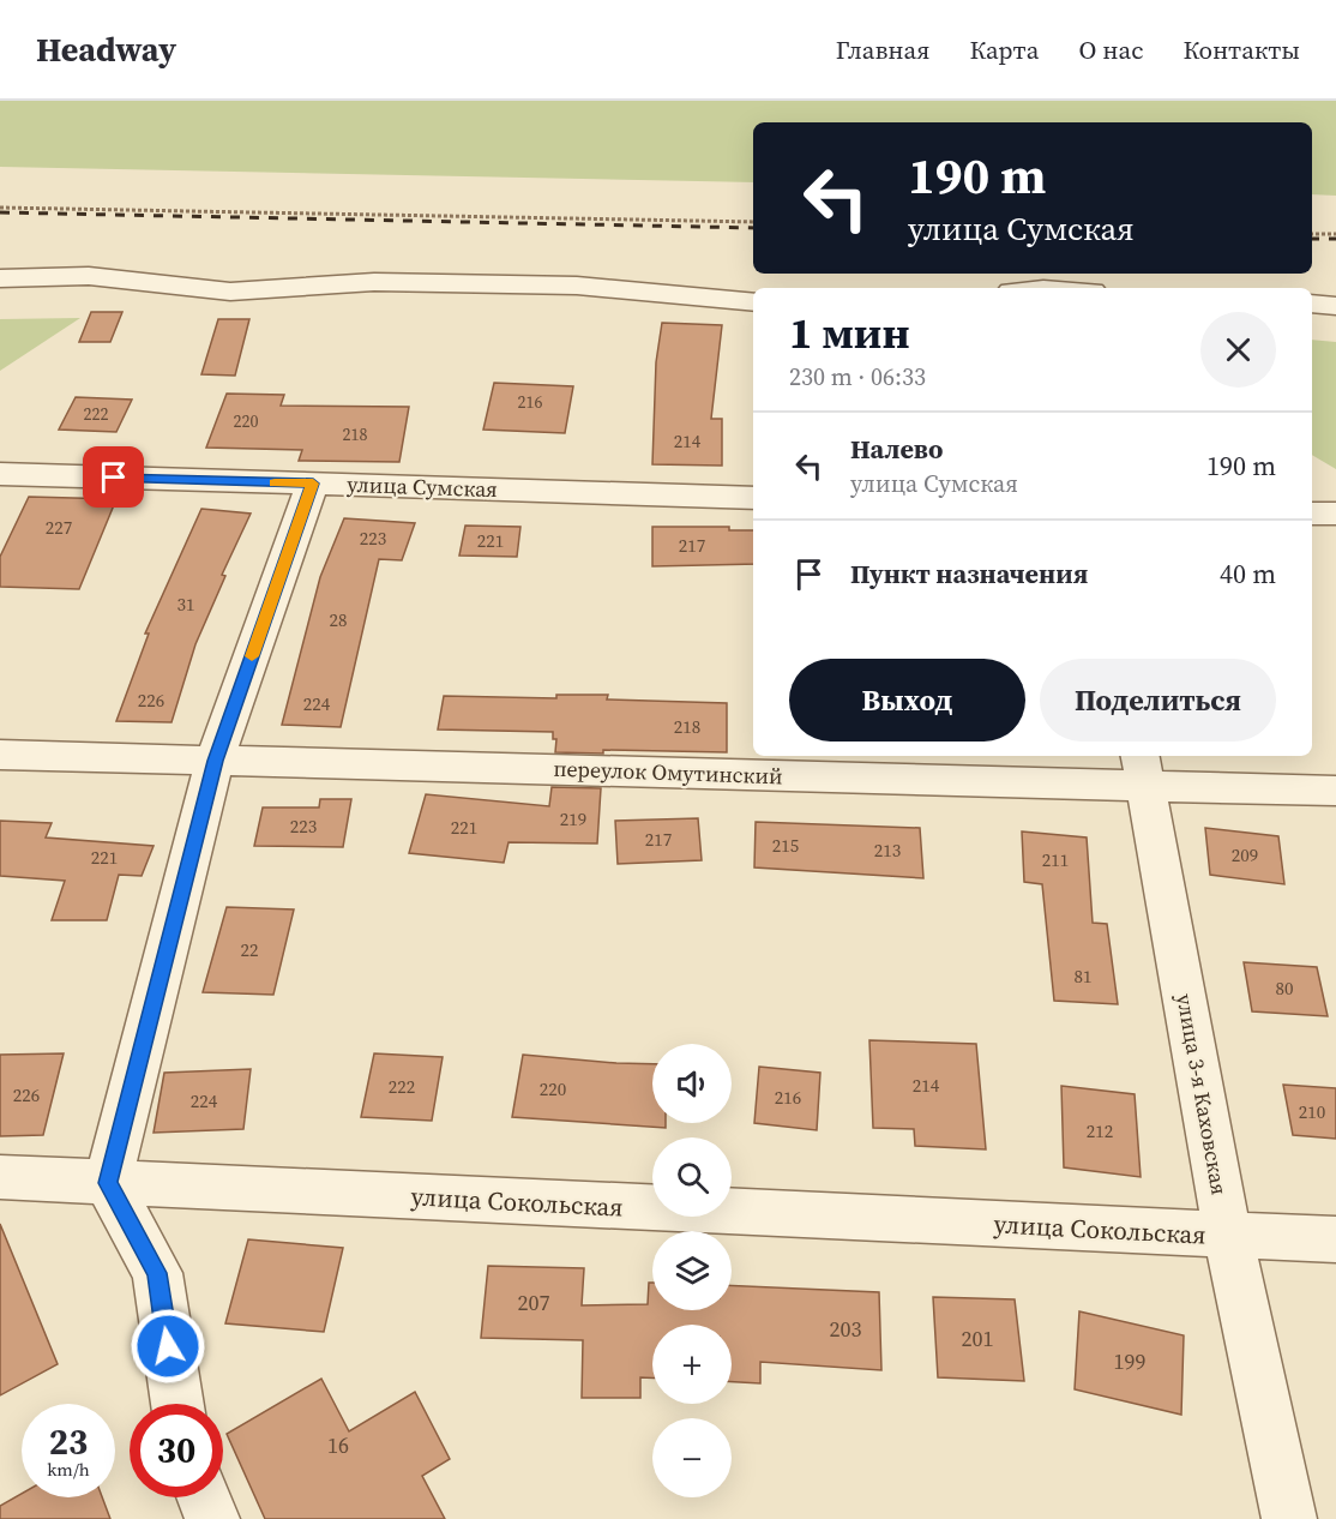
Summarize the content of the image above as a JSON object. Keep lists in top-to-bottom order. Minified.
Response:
{"streets":{"street":["улица Сумская","переулок Омутинский","улица 3-я Каховская","улица Сокольская"]},"crossings":[["переулок Омутинский","улица 3-я Каховская"],["улица 3-я Каховская","улица Сокольская"]],"house_numbers":["216","222","220","218","214","227","223","221","217","31","28","226","224","218","219","223","221","217","215","213","209","221","211","22","81","80","214","222","220","226","216","224","210","212","207","203","201","199","16"],"page":{"header":"Headway","nav":["Главная","Карта","О нас","Контакты"],"turn":["190 m","улица Сумская"],"heading":["1 мин","230 m · 06:33"],"list":[{"name":"Налево","note":"улица Сумская","value":"190 m"},{"name":"Пункт назначения","value":"40 m"}],"buttons":["Выход","Поделиться"],"map_buttons":["+","−"],"speed":"23 km/h","limit":"30"}}
